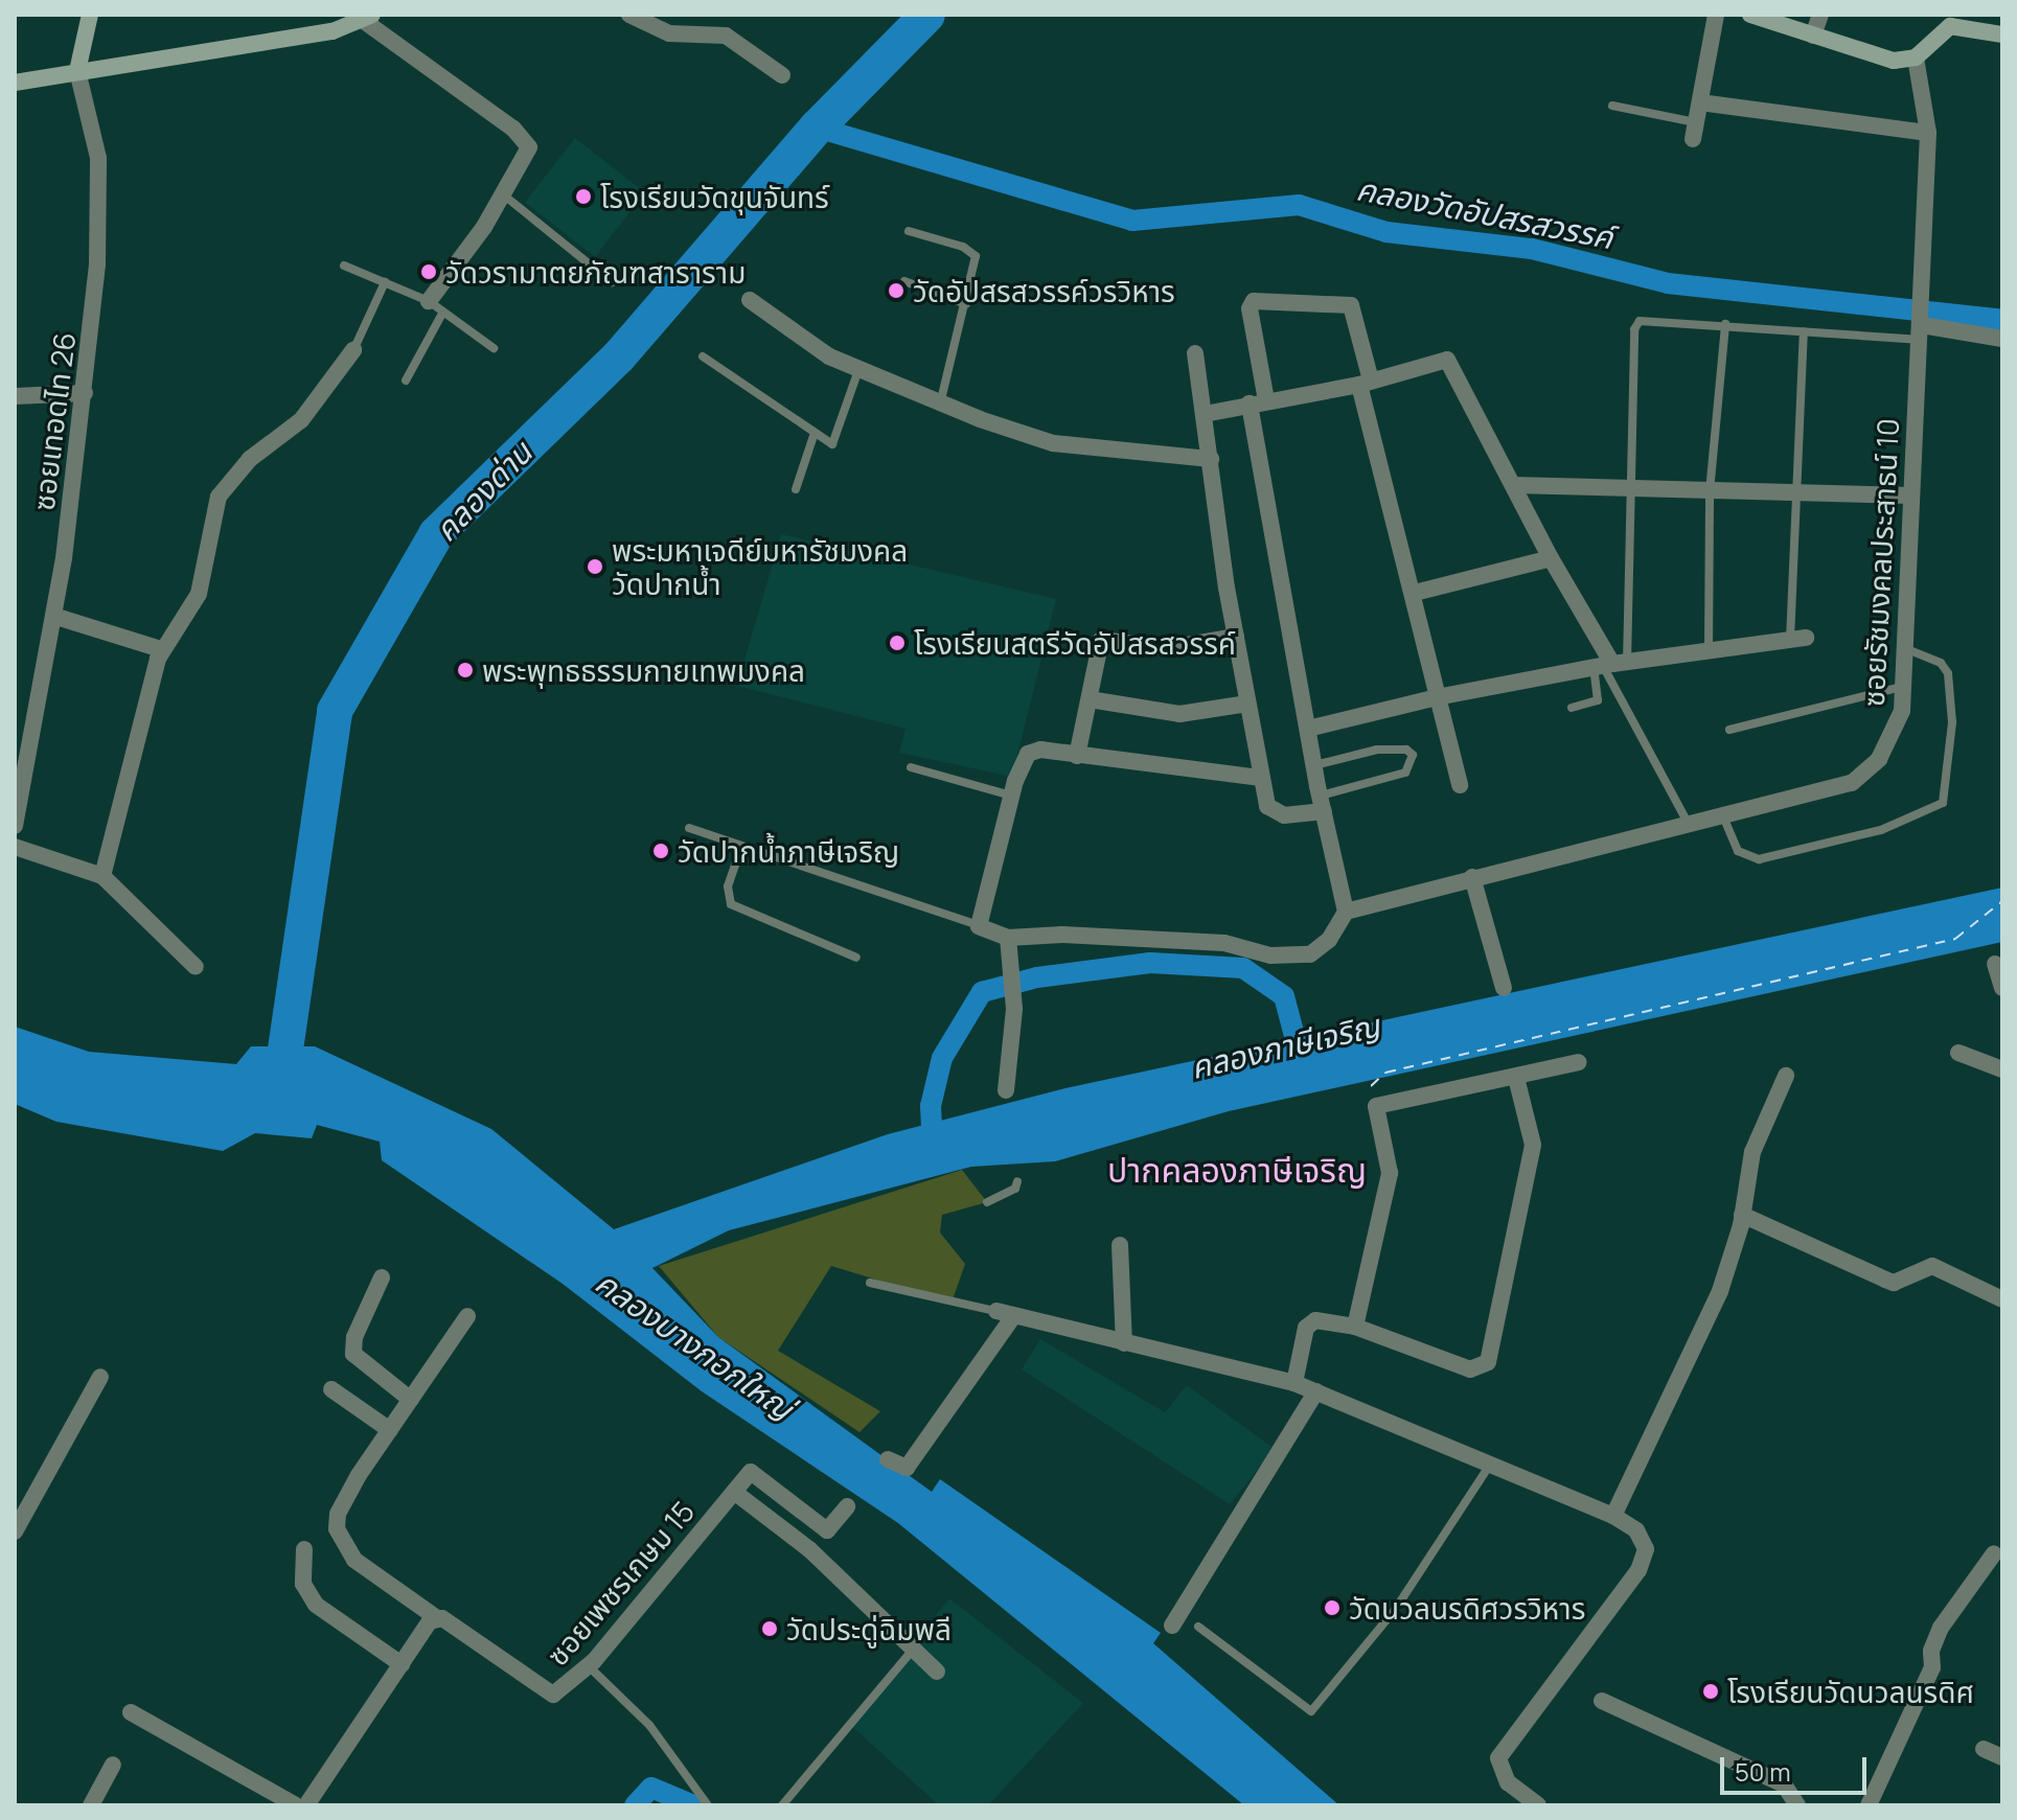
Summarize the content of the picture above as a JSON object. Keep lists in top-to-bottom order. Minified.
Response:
{"streets":{"street":["ซอยเทอดไท 26","ซอยรัชมงคลประสาธน์ 10","ซอยเพชรเกษม 15"]},"districts":["ปากคลองภาษีเจริญ"],"water":["คลองวัดอัปสรสวรรค์","คลองด่าน","คลองภาษีเจริญ","คลองบางกอกใหญ่"],"places":["โรงเรียนวัดขุนจันทร์","วัดวรามาตยภัณฑสาราราม","วัดอัปสรสวรรค์วรวิหาร","พระมหาเจดีย์มหารัชมงคล วัดปากน้ำ","โรงเรียนสตรีวัดอัปสรสวรรค์","พระพุทธธรรมกายเทพมงคล","วัดปากน้ำภาษีเจริญ","วัดนวลนรดิศวรวิหาร","วัดประดู่ฉิมพลี","โรงเรียนวัดนวลนรดิศ"],"scale_bar":"50 m"}
